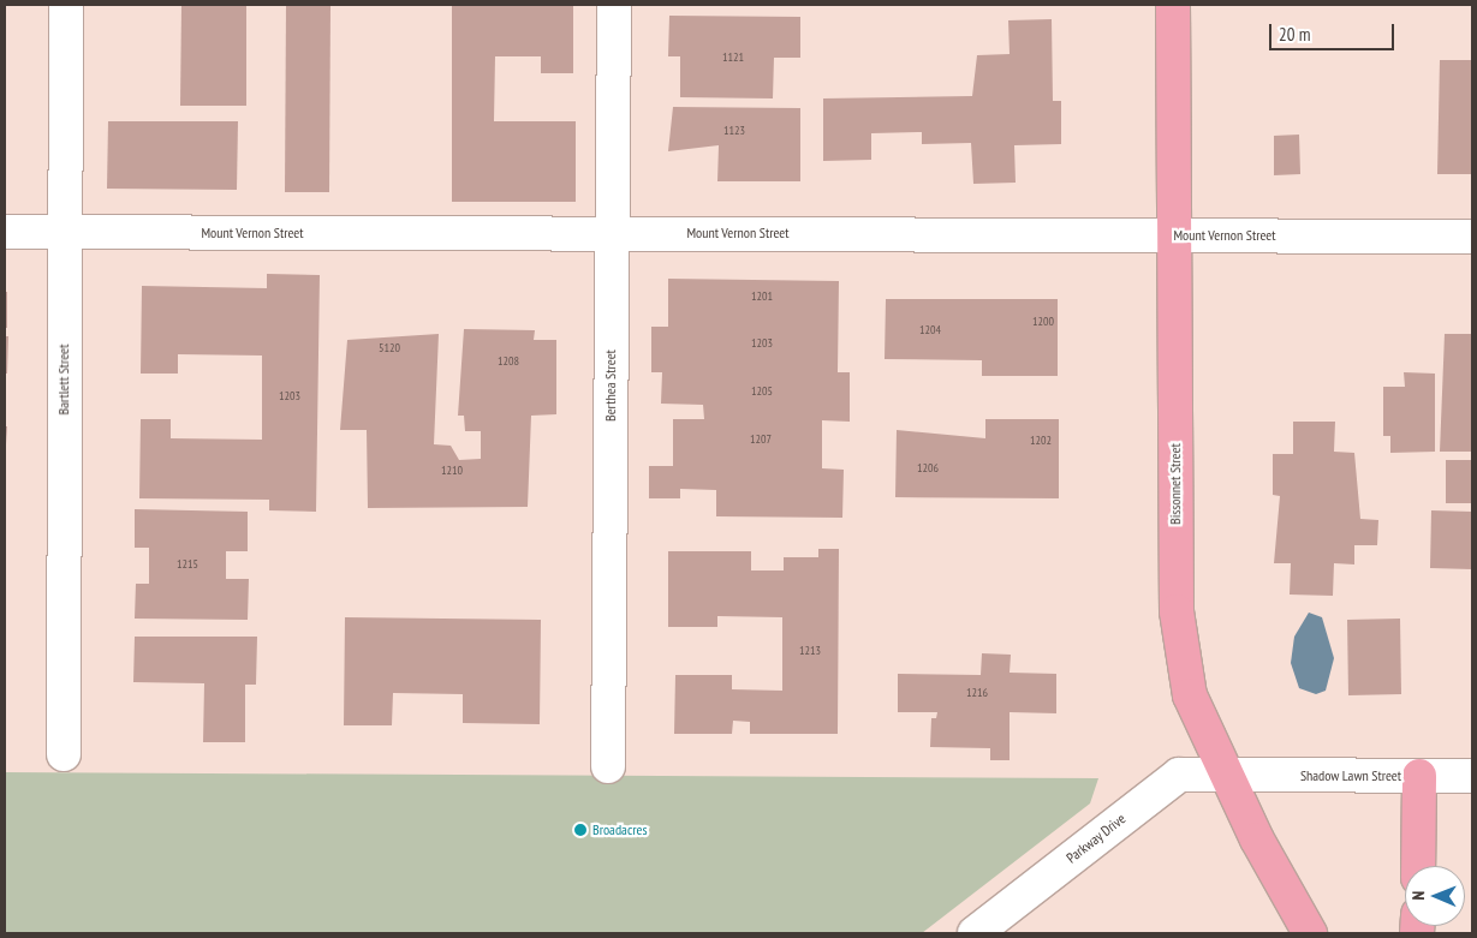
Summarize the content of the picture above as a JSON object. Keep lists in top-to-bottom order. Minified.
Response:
{"streets":{"main road":["Bissonnet Street"],"street":["Mount Vernon Street","Bartlett Street","Berthea Street","Shadow Lawn Street","Parkway Drive"]},"crossings":[["Mount Vernon Street","Bartlett Street"],["Mount Vernon Street","Berthea Street"],["Mount Vernon Street","Bissonnet Street"],["Bissonnet Street","Shadow Lawn Street"],["Bissonnet Street","Parkway Drive"],["Shadow Lawn Street","Parkway Drive"]],"places":["Broadacres"],"house_numbers":["1121","1123","1201","1200","1204","1203","5120","1208","1205","1203","1207","1202","1206","1210","1215","1213","1216"],"scale_bar":"20 m","north":"left"}
